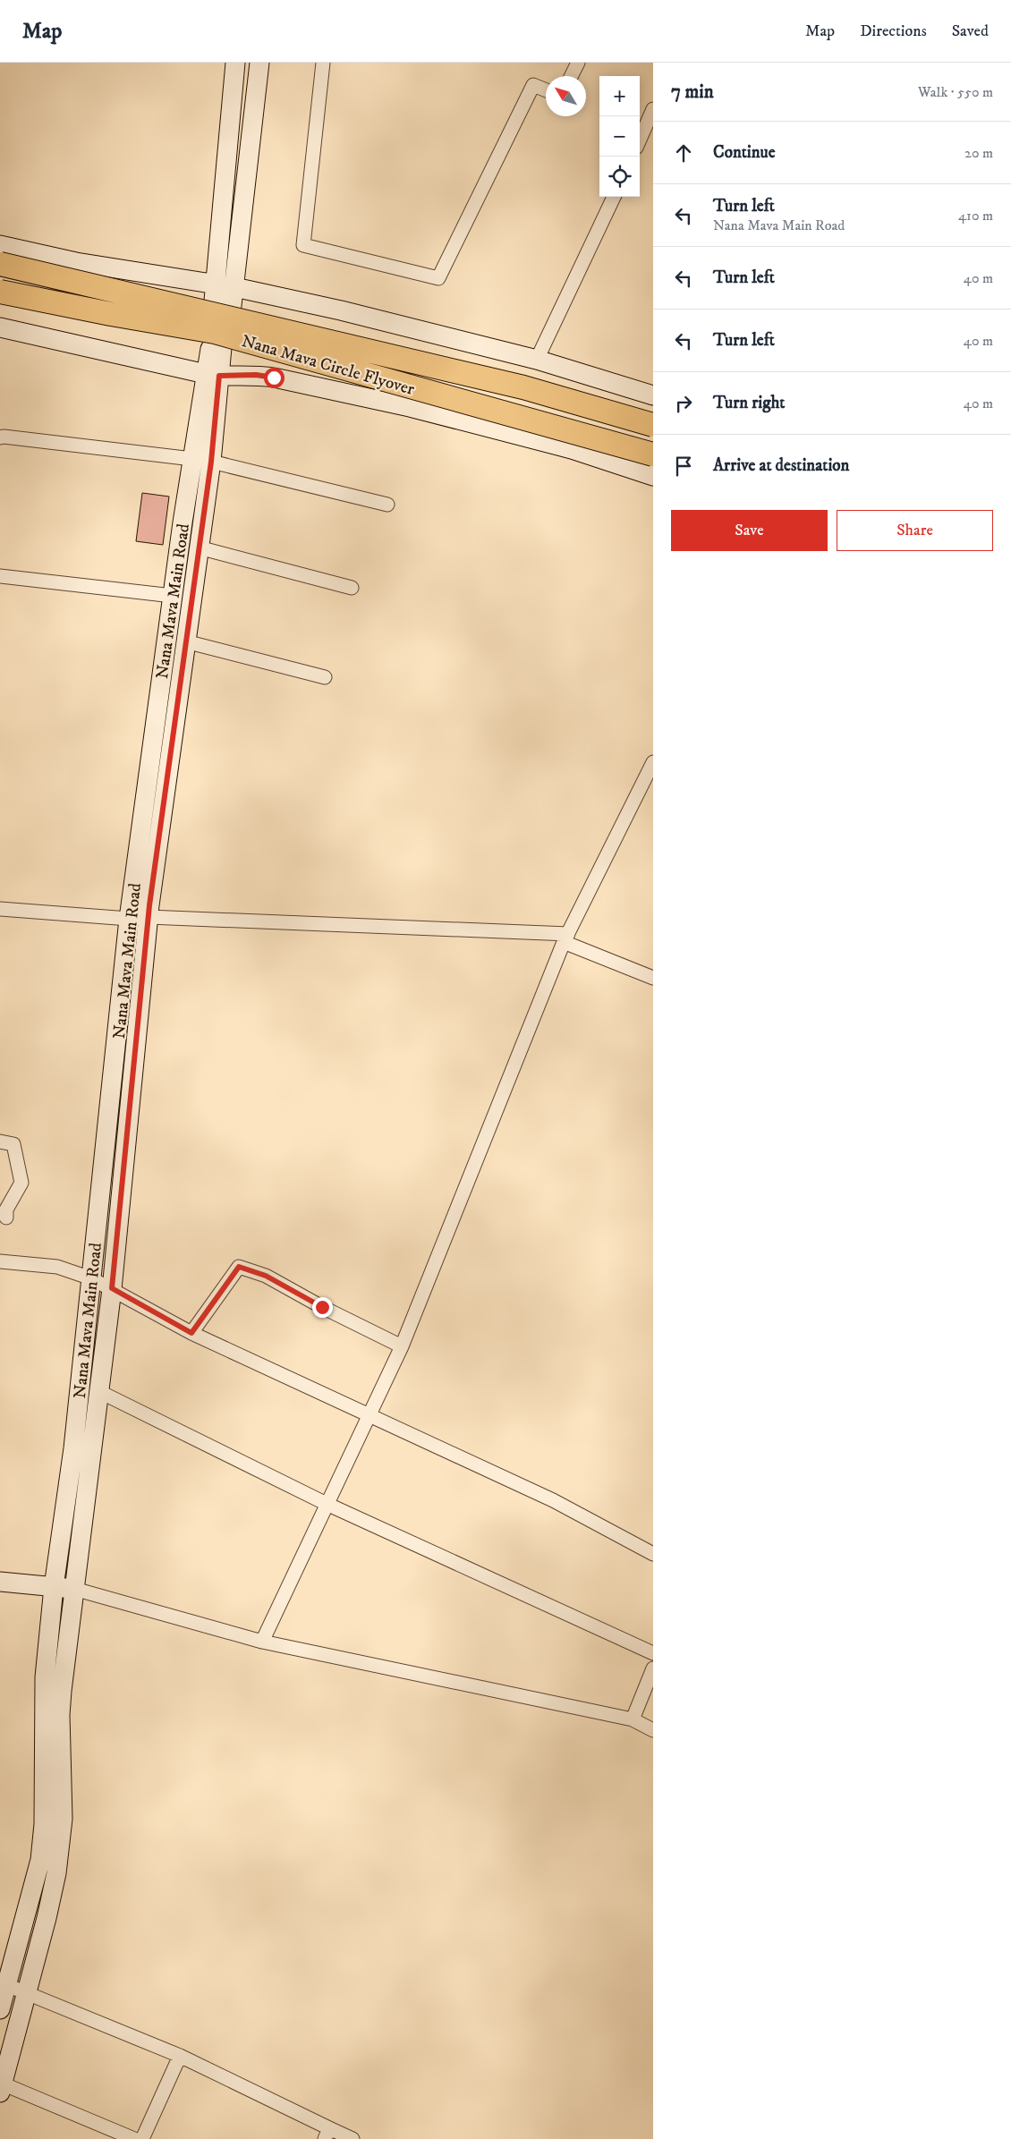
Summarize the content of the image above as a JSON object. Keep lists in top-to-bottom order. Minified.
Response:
{"streets":{"highway":["Nana Mava Circle Flyover"],"street":["Nana Mava Main Road"]},"north":"top left","page":{"header":"Map","nav":["Map","Directions","Saved"],"heading":["7 min","Walk · 550 m"],"map_buttons":["+","−"],"list":[["Continue","20 m"],["Turn left","Nana Mava Main Road","410 m"],["Turn left","40 m"],["Turn left","40 m"],["Turn right","40 m"],"Arrive at destination"],"buttons":["Save","Share"]}}
